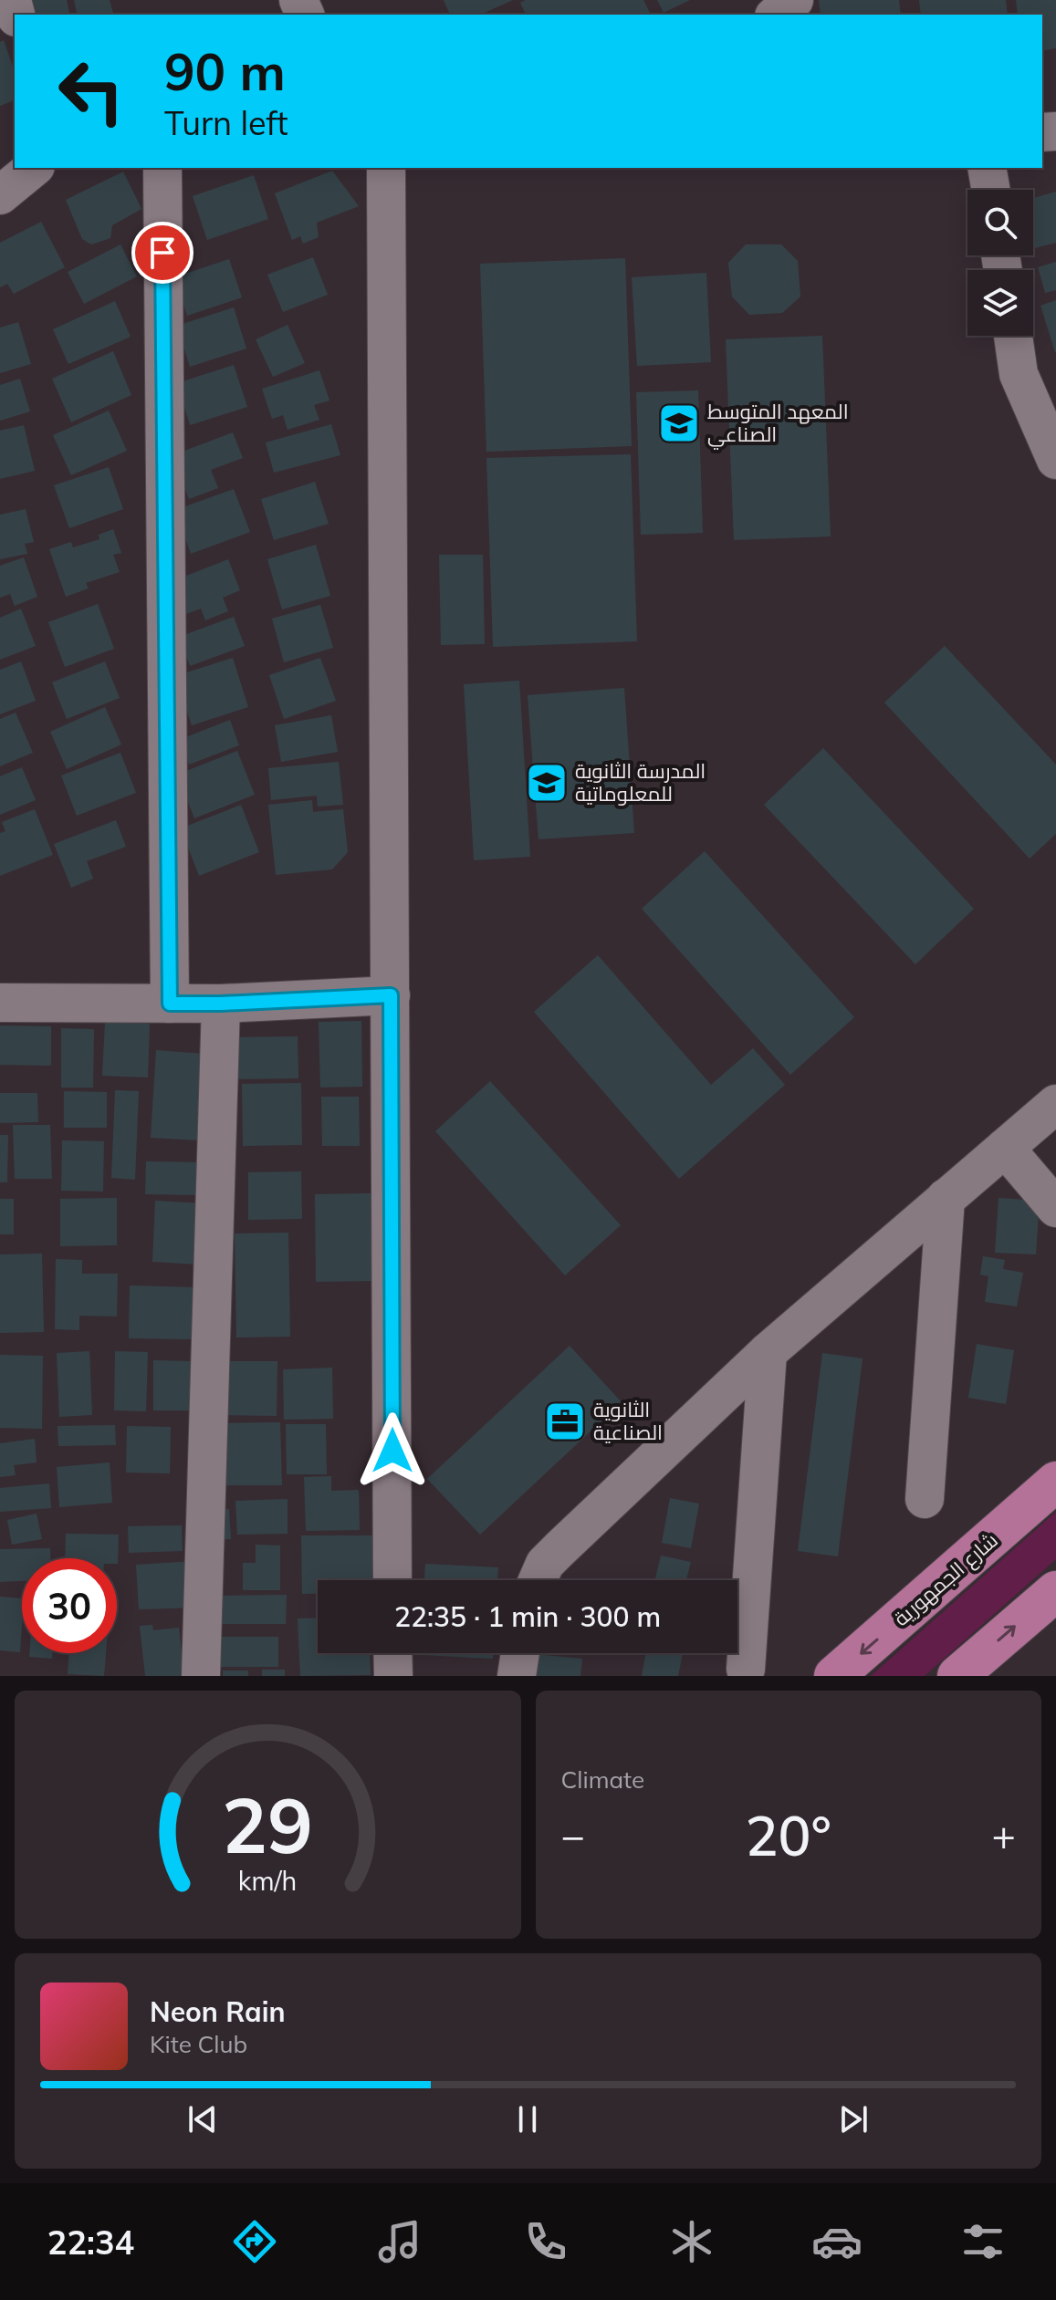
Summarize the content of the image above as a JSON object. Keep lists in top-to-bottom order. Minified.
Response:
{"streets":{"main road":["شارع الجمهورية"]},"places":{"school or university":["المعهد المتوسط الصناعي","المدرسة الثانوية للمعلوماتية"],"office":["الثانوية الصناعية"]},"page":{"turn":["90 m","Turn left"],"limit":"30","trip":"22:35 · 1 min · 300 m","tile":"Climate","heat":["−","20°","+"],"song":["Neon Rain","Kite Club"],"tabs":"22:34","gauge":["29","km/h"]}}
